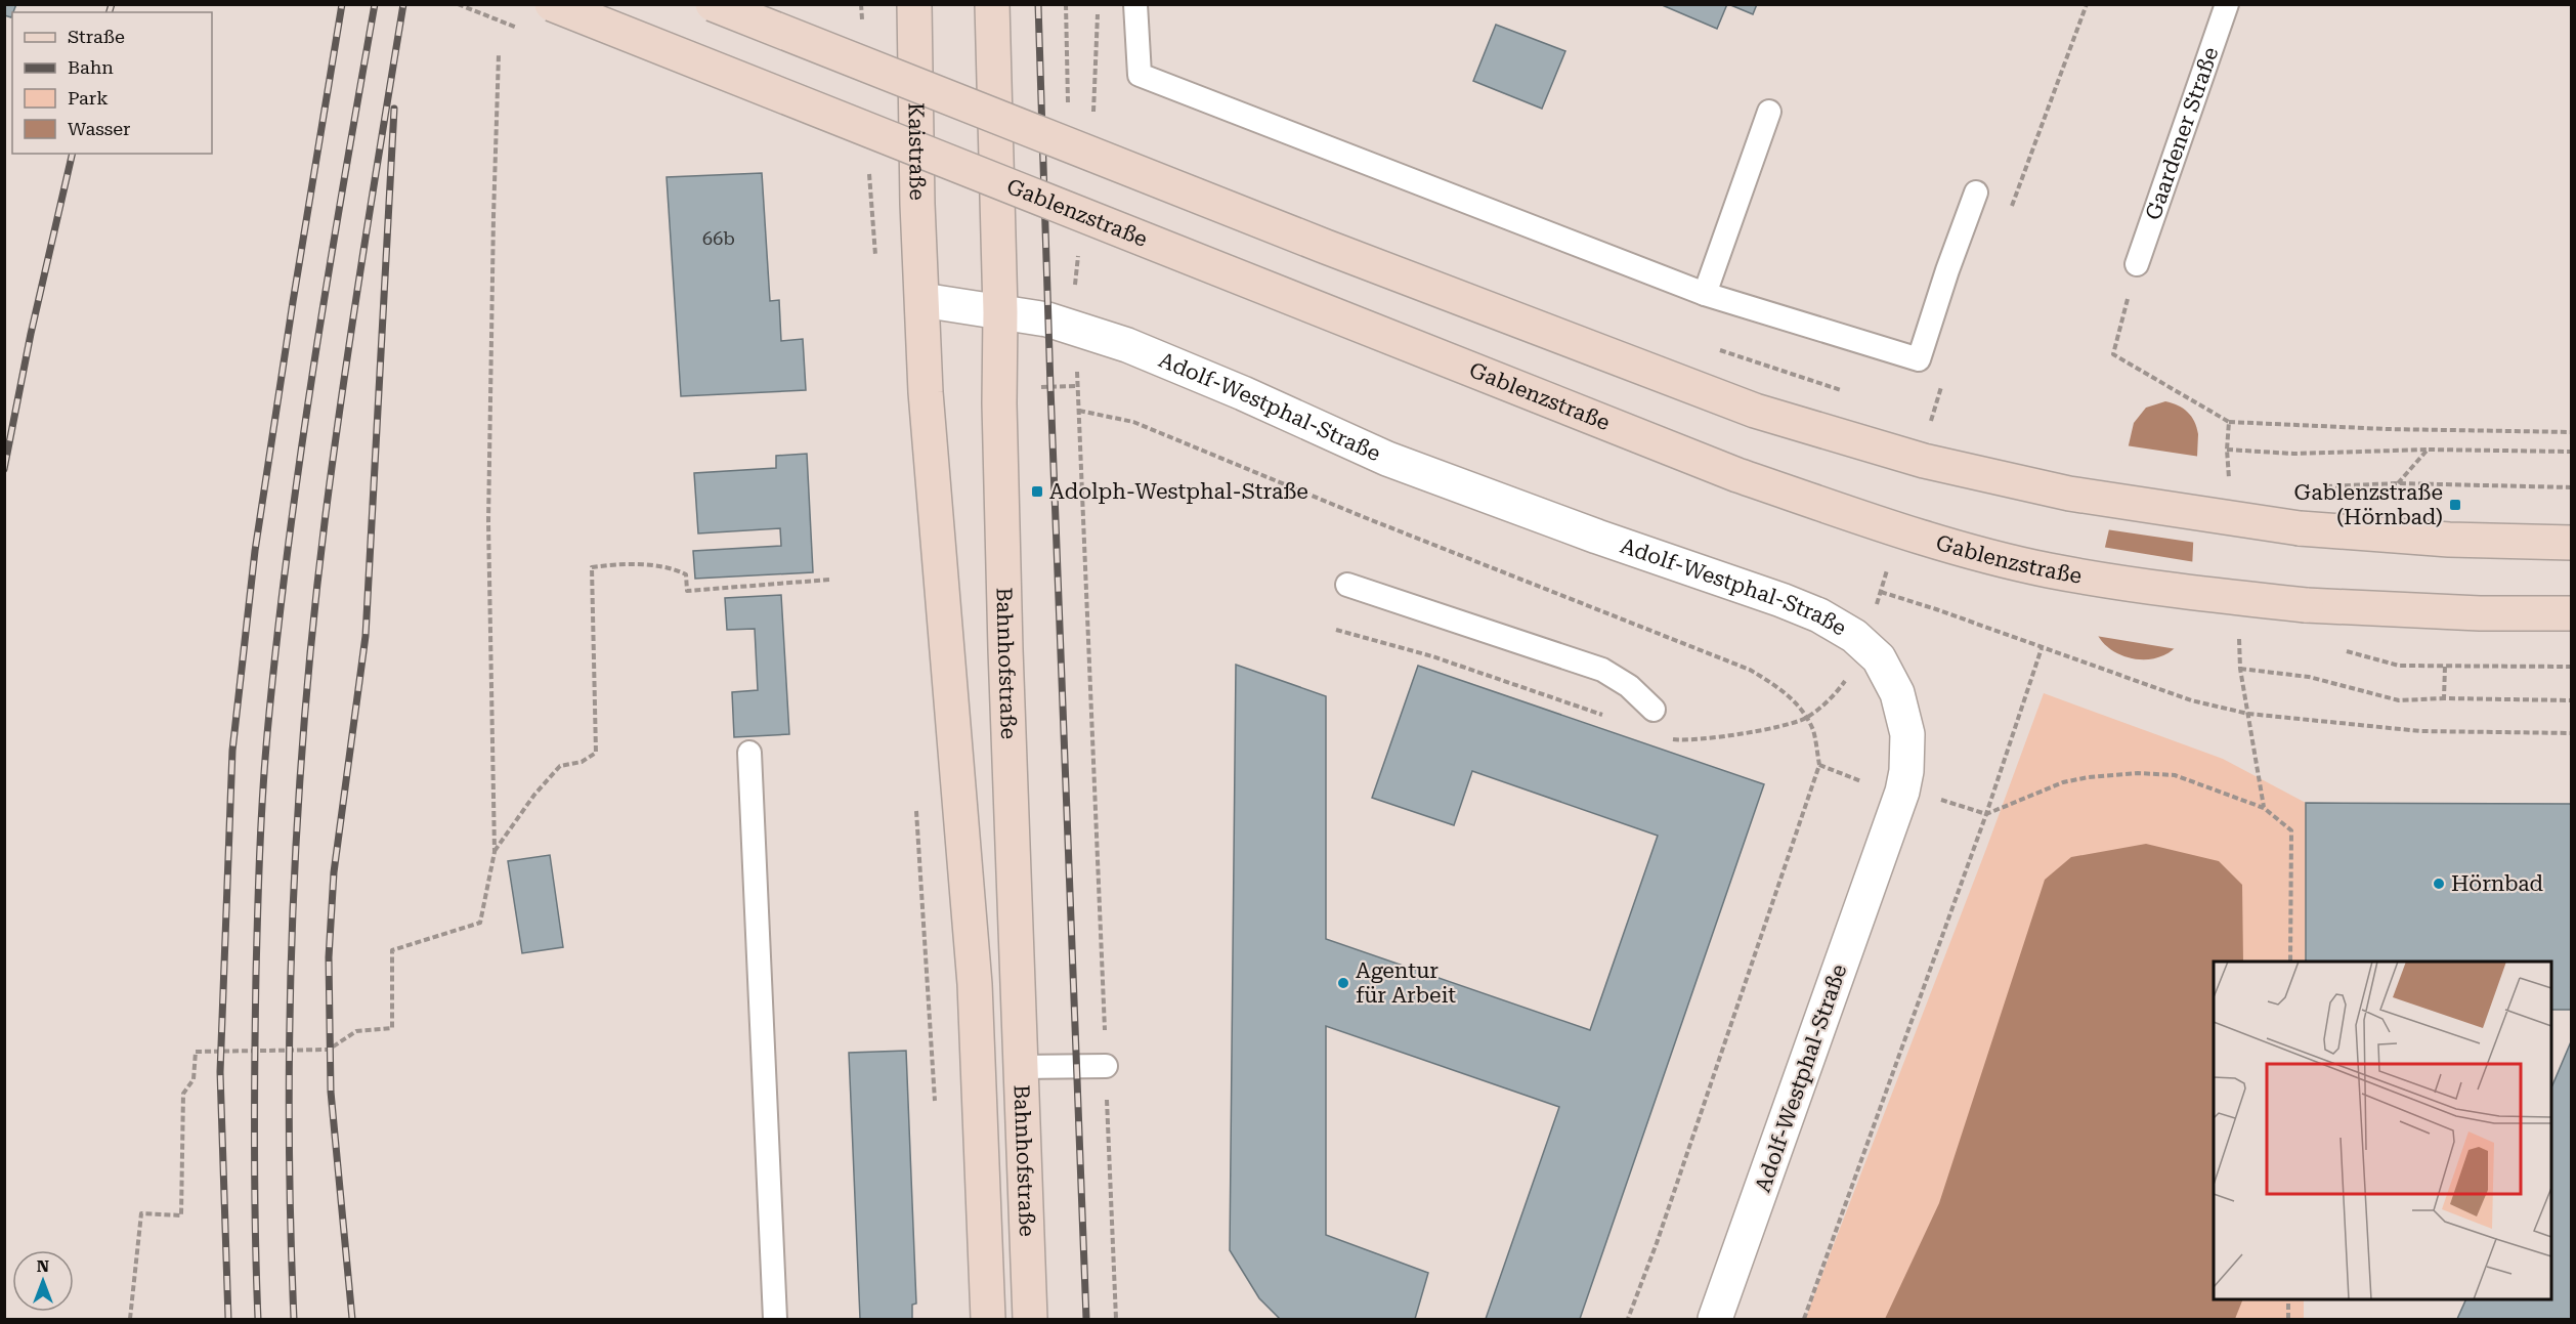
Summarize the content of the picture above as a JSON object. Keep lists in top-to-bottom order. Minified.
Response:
{"streets":{"main road":["Kaistraße","Gablenzstraße","Bahnhofstraße"],"street":["Adolf-Westphal-Straße"],"lane":["Gaardener Straße"]},"crossings":[["Kaistraße","Adolf-Westphal-Straße"],["Kaistraße","Bahnhofstraße"],["Adolf-Westphal-Straße","Bahnhofstraße"]],"places":{"transit":["Adolph-Westphal-Straße","Gablenzstraße (Hörnbad)"],"other":["Hörnbad","Agentur für Arbeit"]},"house_numbers":["66b"],"legend":["Straße","Bahn","Park","Wasser"],"north":"top"}
